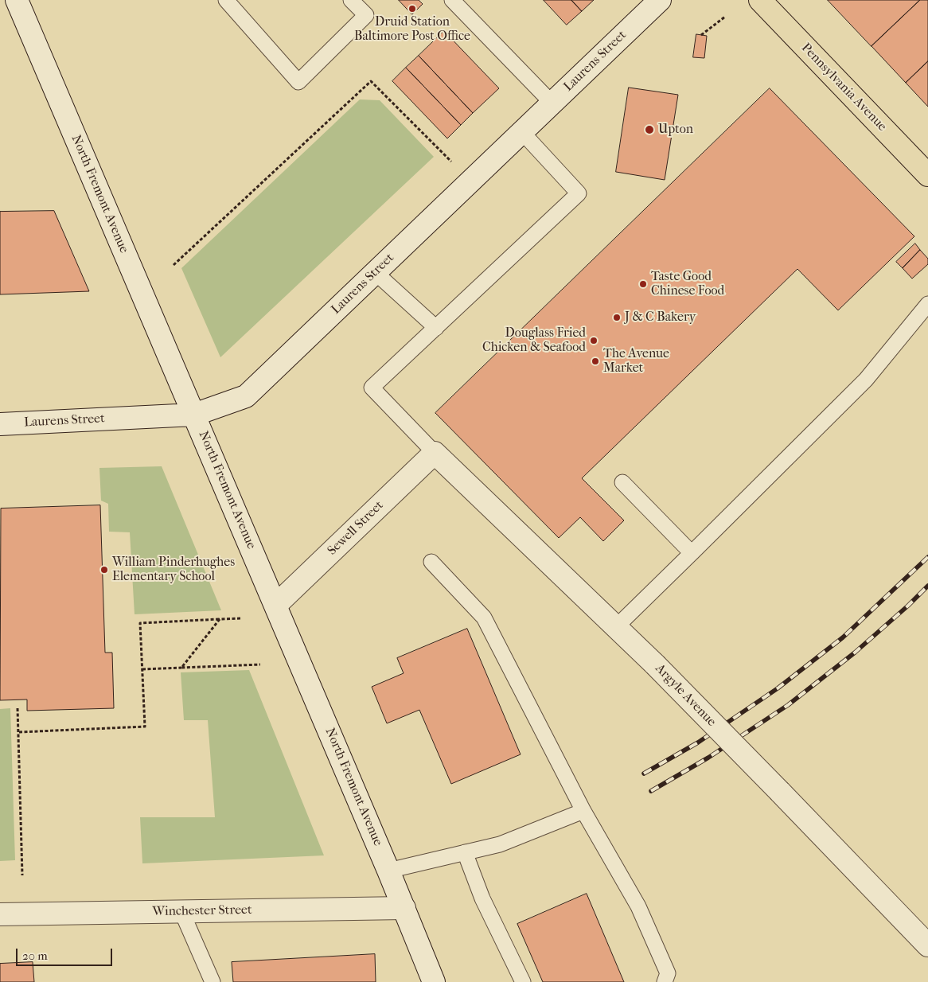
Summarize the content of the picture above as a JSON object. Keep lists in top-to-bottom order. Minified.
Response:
{"streets":{"main road":["Pennsylvania Avenue"],"street":["Laurens Street","North Fremont Avenue","Sewell Street","Argyle Avenue","Winchester Street"]},"crossings":[["Laurens Street","North Fremont Avenue"],["North Fremont Avenue","Sewell Street"],["North Fremont Avenue","Winchester Street"],["Sewell Street","Argyle Avenue"]],"places":["Druid Station Baltimore Post Office","Upton","Taste Good Chinese Food","J & C Bakery","Douglass Fried Chicken & Seafood","The Avenue Market","William Pinderhughes Elementary School"],"scale_bar":"20 m"}
